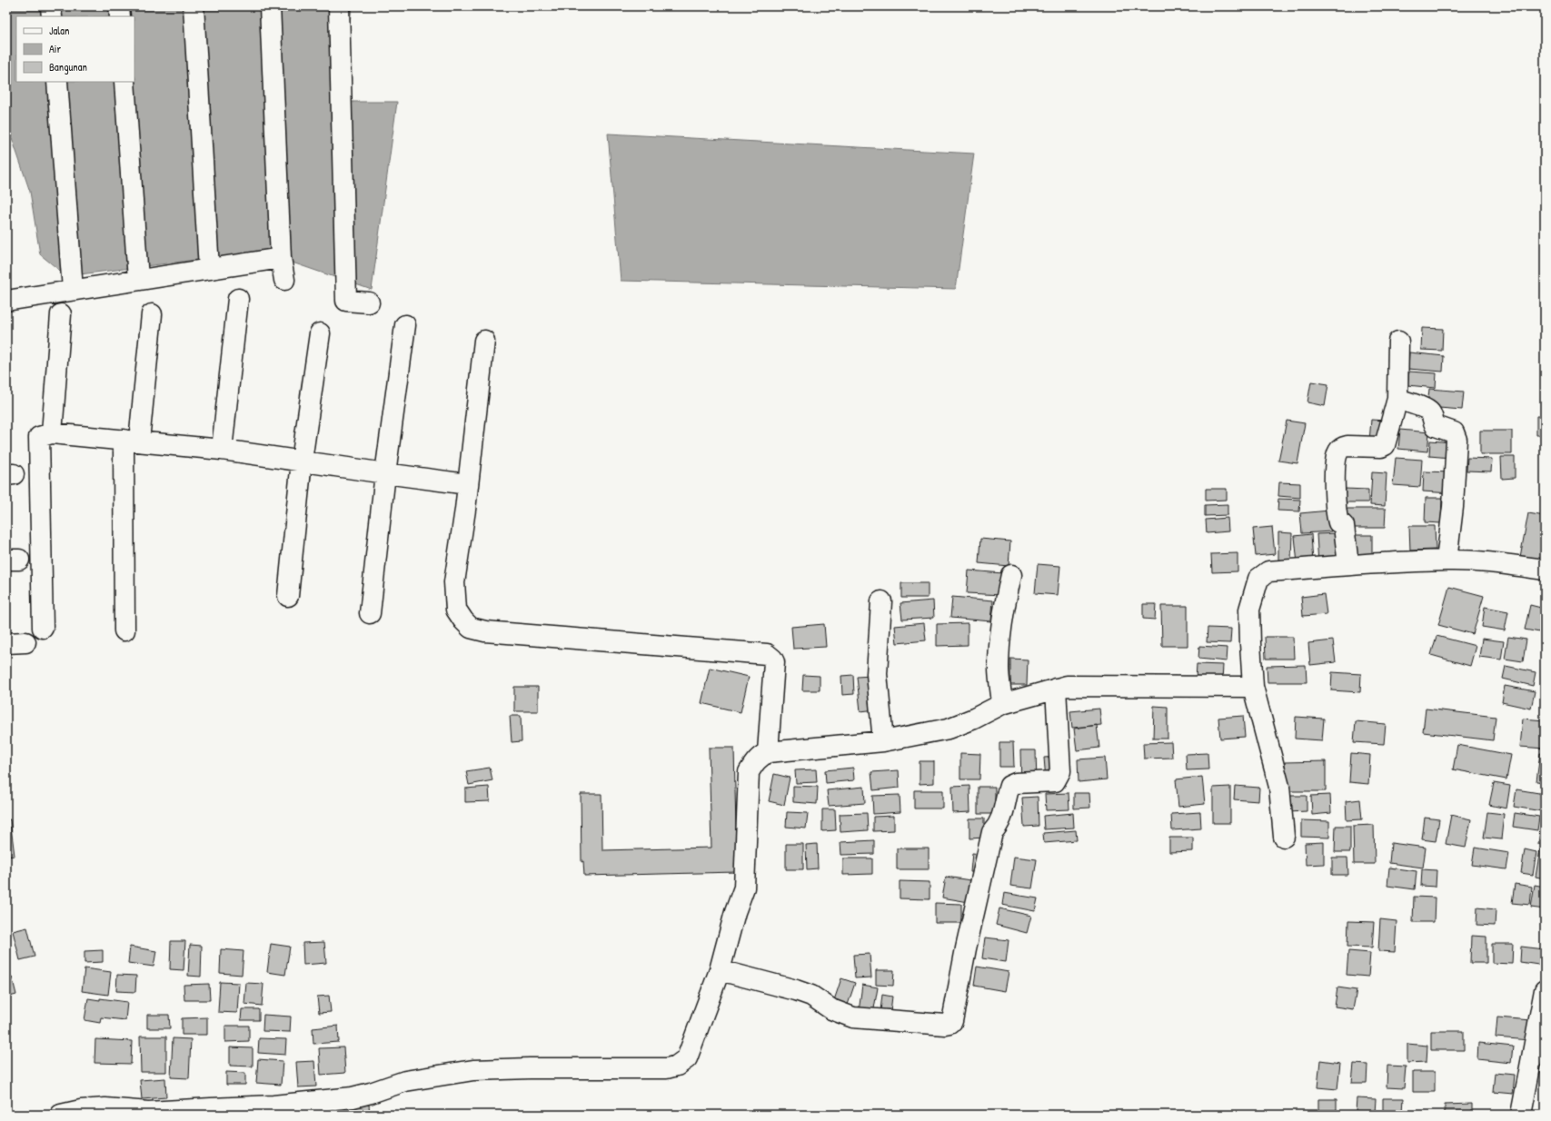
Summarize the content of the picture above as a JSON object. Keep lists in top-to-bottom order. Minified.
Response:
{"legend":["Jalan","Air","Bangunan"]}
